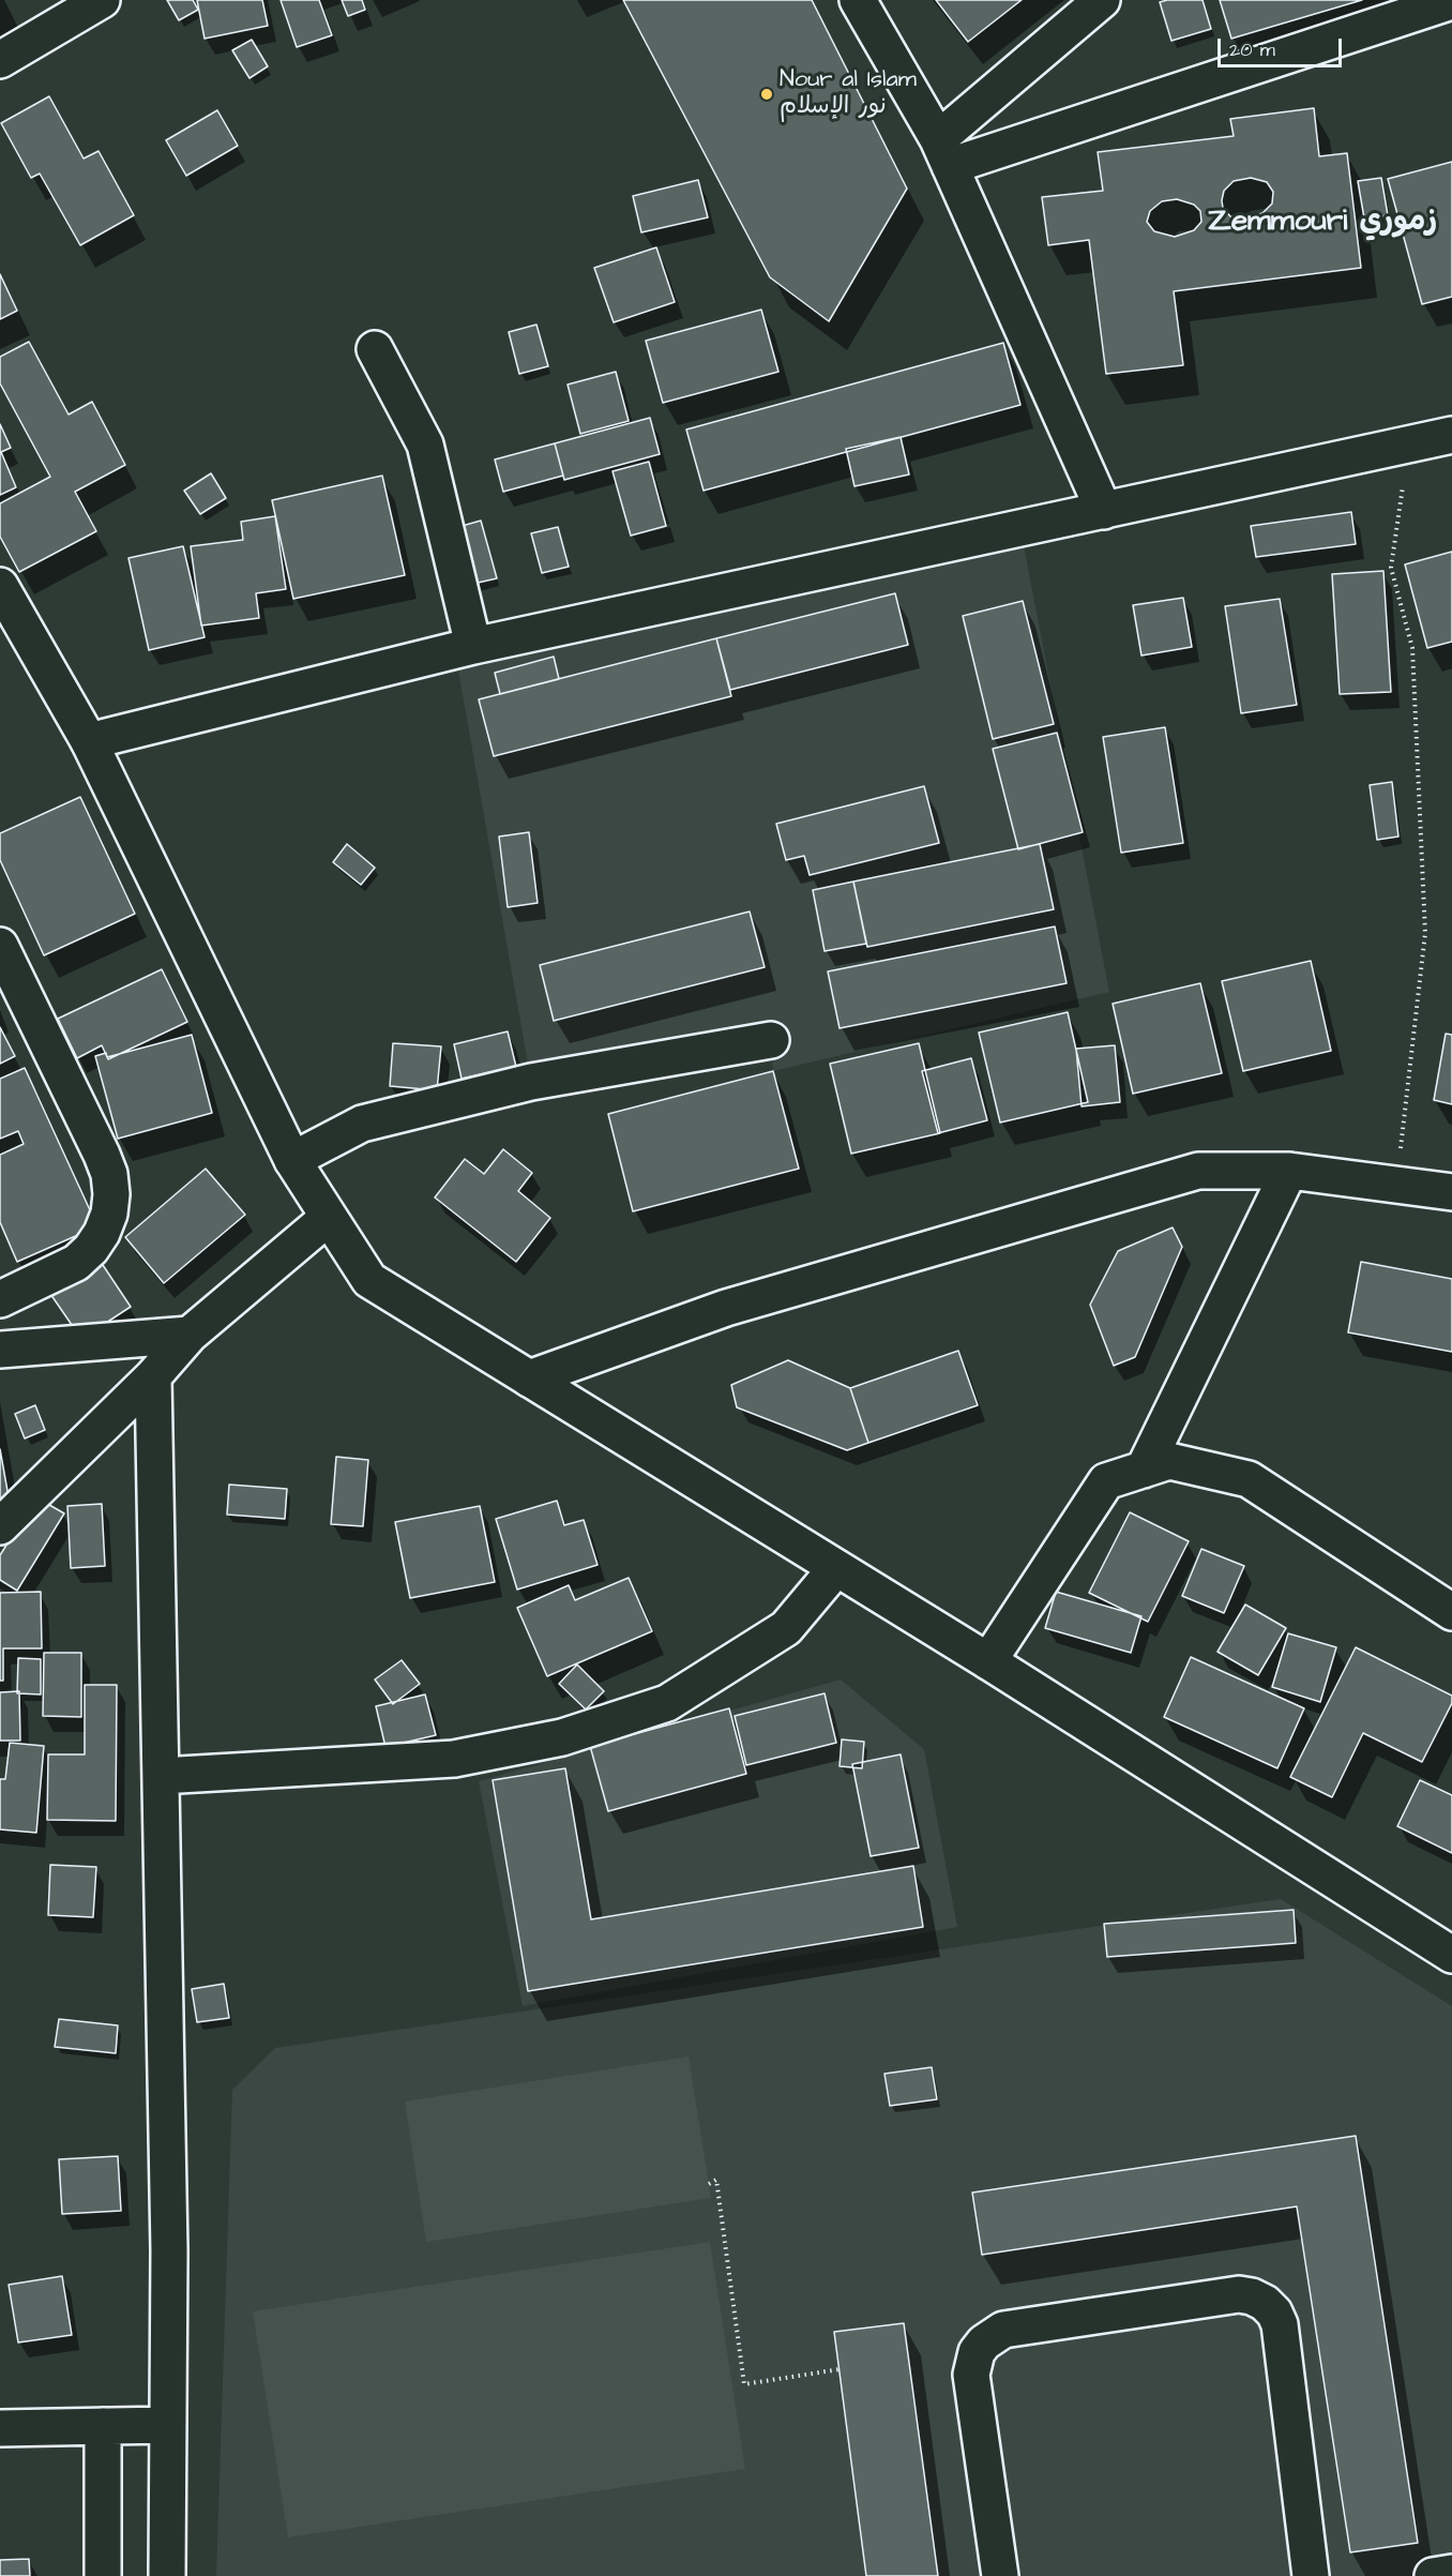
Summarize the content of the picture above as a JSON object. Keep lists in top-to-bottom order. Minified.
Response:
{"districts":["Zemmouri زموري"],"places":["Nour al Islam نور الإسلام"],"scale_bar":"20 m"}
